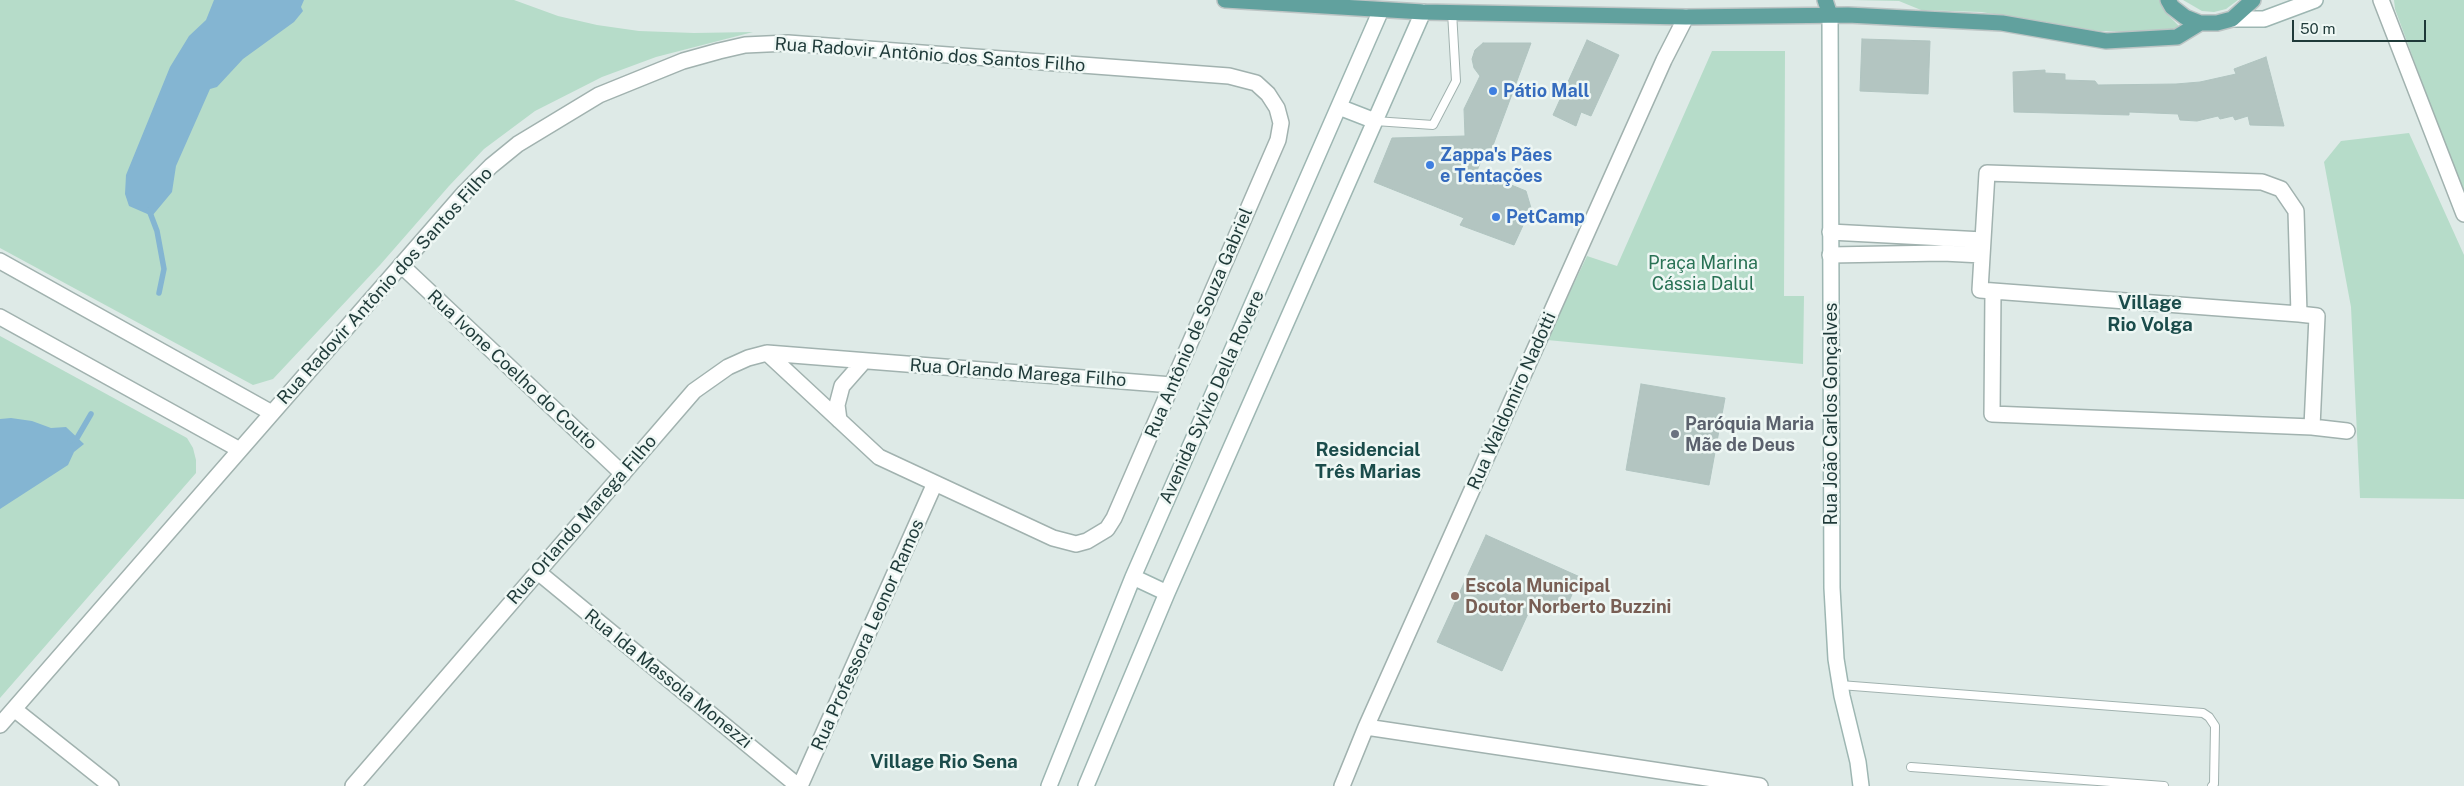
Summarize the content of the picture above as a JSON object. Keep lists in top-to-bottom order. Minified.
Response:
{"streets":{"street":["Rua Radovir Antônio dos Santos Filho","Rua Antônio de Souza Gabriel","Rua Ivone Coelho do Couto","Rua Orlando Marega Filho","Avenida Sylvio Della Rovere","Rua Waldomiro Nadotti","Rua João Carlos Gonçalves","Rua Professora Leonor Ramos","Rua Ida Massola Monezzi"]},"crossings":[["Rua Radovir Antônio dos Santos Filho","Rua Antônio de Souza Gabriel"],["Rua Radovir Antônio dos Santos Filho","Rua Ivone Coelho do Couto"],["Rua Antônio de Souza Gabriel","Rua Orlando Marega Filho"],["Rua Antônio de Souza Gabriel","Rua Professora Leonor Ramos"],["Rua Ivone Coelho do Couto","Rua Orlando Marega Filho"],["Rua Orlando Marega Filho","Rua Ida Massola Monezzi"],["Rua Professora Leonor Ramos","Rua Ida Massola Monezzi"]],"districts":["Village Rio Volga","Residencial Três Marias","Village Rio Sena"],"parks":["Praça Marina Cássia Dalul"],"places":["Pátio Mall","Zappa's Pães e Tentações","PetCamp","Paróquia Maria Mãe de Deus","Escola Municipal Doutor Norberto Buzzini"],"scale_bar":"50 m"}
